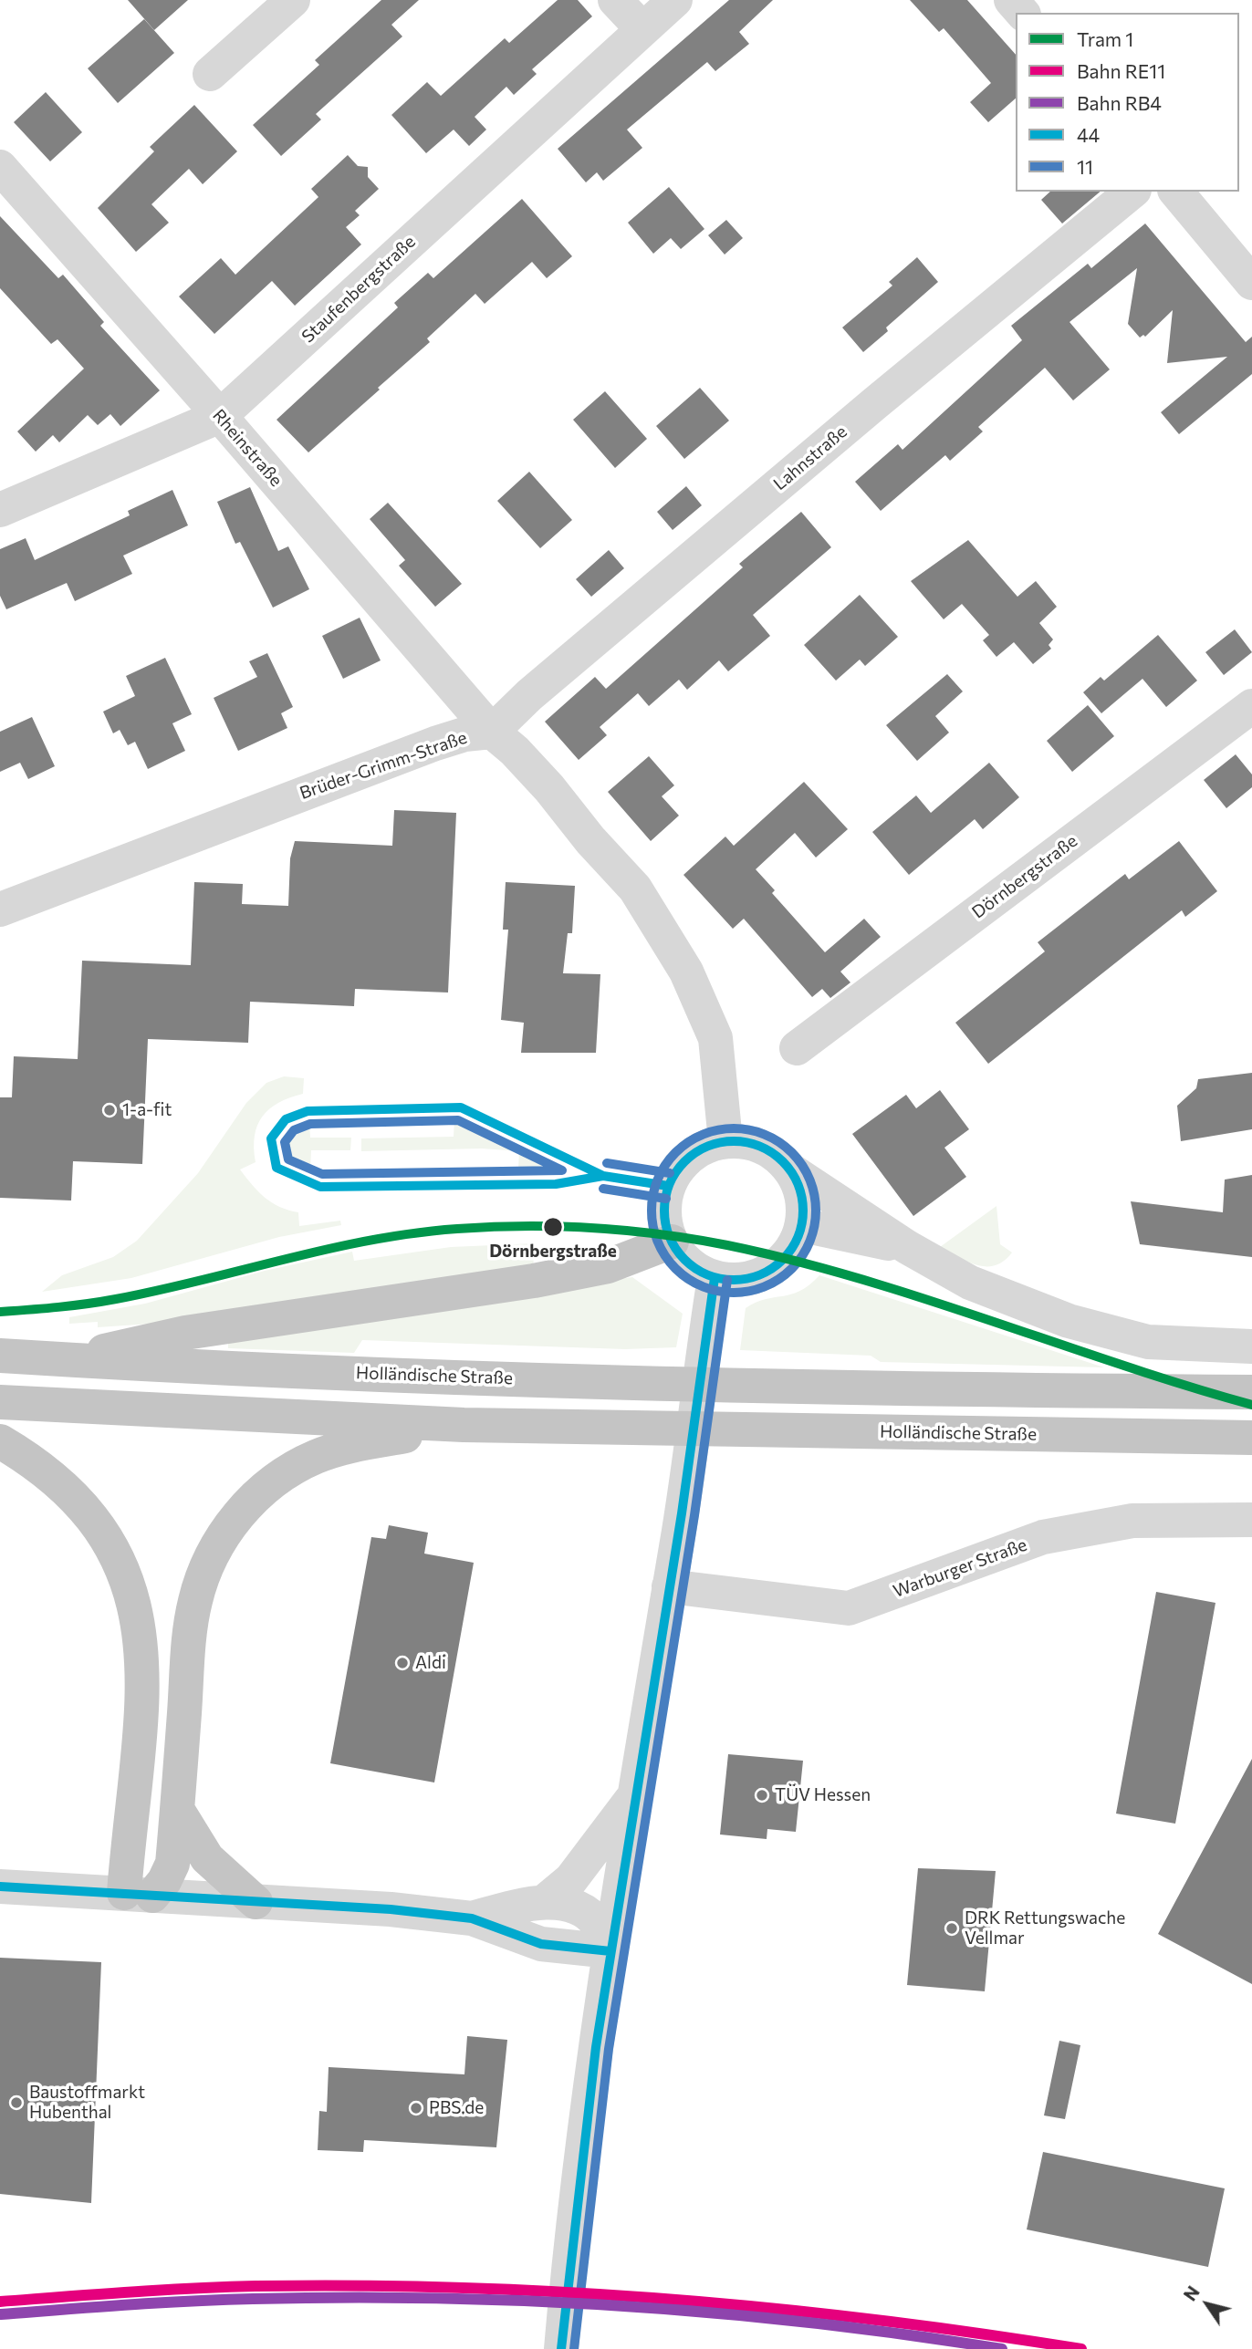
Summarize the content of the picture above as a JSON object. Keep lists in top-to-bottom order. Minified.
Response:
{"streets":{"highway":["Holländische Straße"],"street":["Staufenbergstraße","Rheinstraße","Lahnstraße","Brüder-Grimm-Straße","Dörnbergstraße","Warburger Straße"]},"crossings":[["Staufenbergstraße","Rheinstraße"],["Rheinstraße","Lahnstraße"],["Rheinstraße","Brüder-Grimm-Straße"],["Lahnstraße","Brüder-Grimm-Straße"]],"places":["1-a-fit","Dörnbergstraße","Aldi","TÜV Hessen","DRK Rettungswache Vellmar","Baustoffmarkt Hubenthal","PBS.de"],"lines":["transit line 44","transit line 11","tram line 1","rail line RE11","rail line RB4"],"legend":["Tram 1","Bahn RE11","Bahn RB4","44","11"],"north":"top left"}
